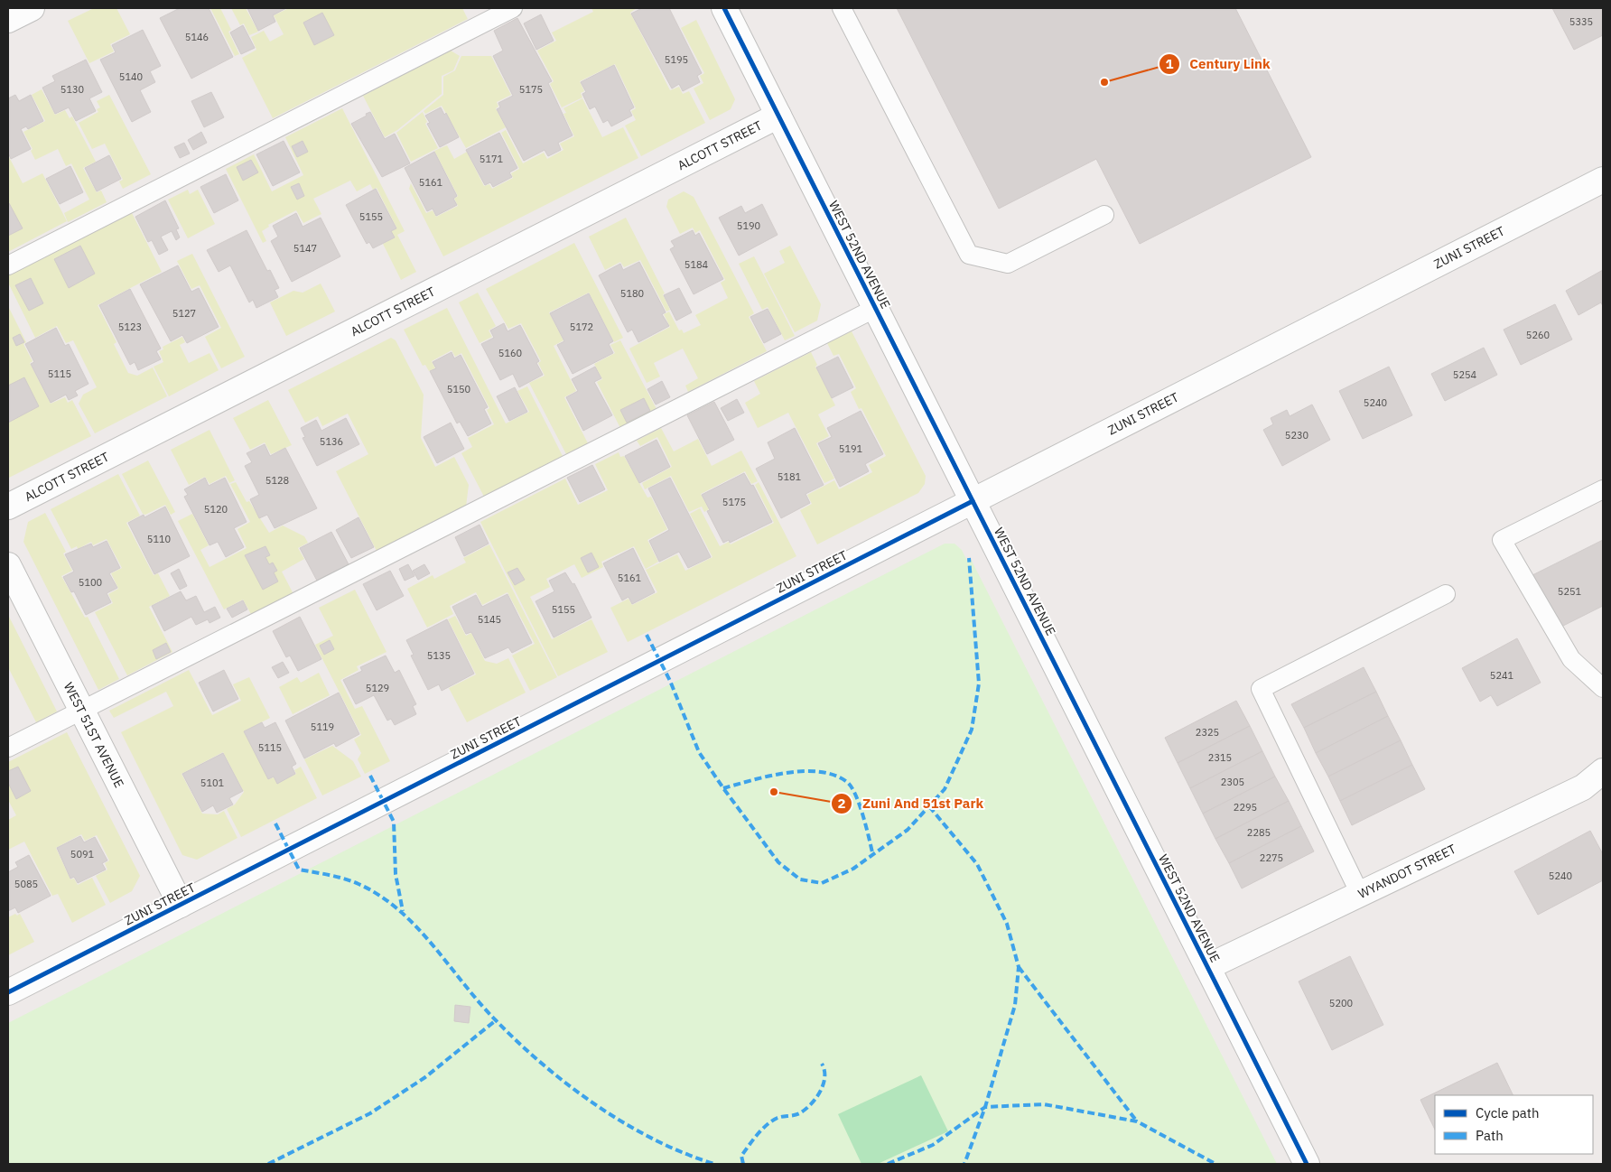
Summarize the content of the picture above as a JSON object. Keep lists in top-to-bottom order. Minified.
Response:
{"streets":{"street":["ALCOTT STREET","ZUNI STREET","WEST 52ND AVENUE","WEST 51ST AVENUE","WYANDOT STREET"]},"crossings":[["ALCOTT STREET","WEST 52ND AVENUE"],["ZUNI STREET","WEST 52ND AVENUE"],["ZUNI STREET","WEST 51ST AVENUE"],["WEST 52ND AVENUE","WYANDOT STREET"]],"places":["Century Link","Zuni And 51st Park"],"house_numbers":["5335","5146","5195","5140","5130","5175","5171","5161","5155","5190","5147","5184","5180","5127","5123","5172","5260","5160","5115","5254","5150","5240","5230","5136","5191","5181","5128","5175","5120","5110","5161","5100","5251","5155","5145","5135","5241","5129","5119","2325","5115","2315","2305","5101","2295","2285","5091","2275","5240","5085","5200"],"legend":["Cycle path","Path"]}
